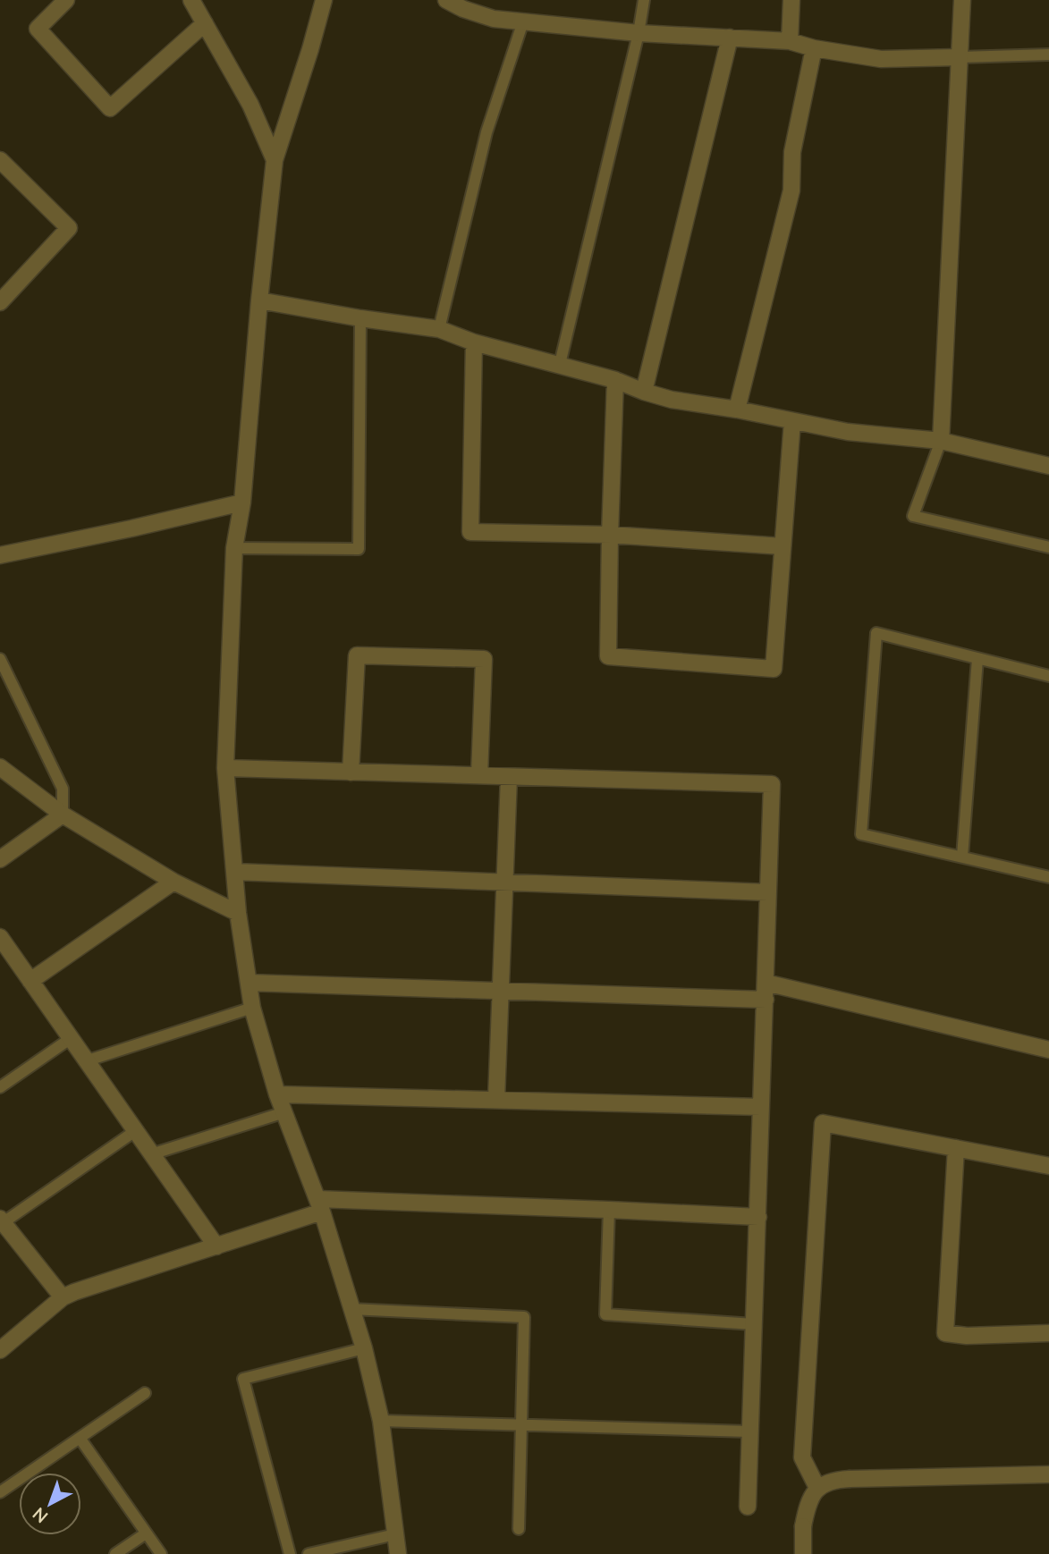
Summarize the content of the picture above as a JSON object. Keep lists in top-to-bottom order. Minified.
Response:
{"north":"bottom left"}
